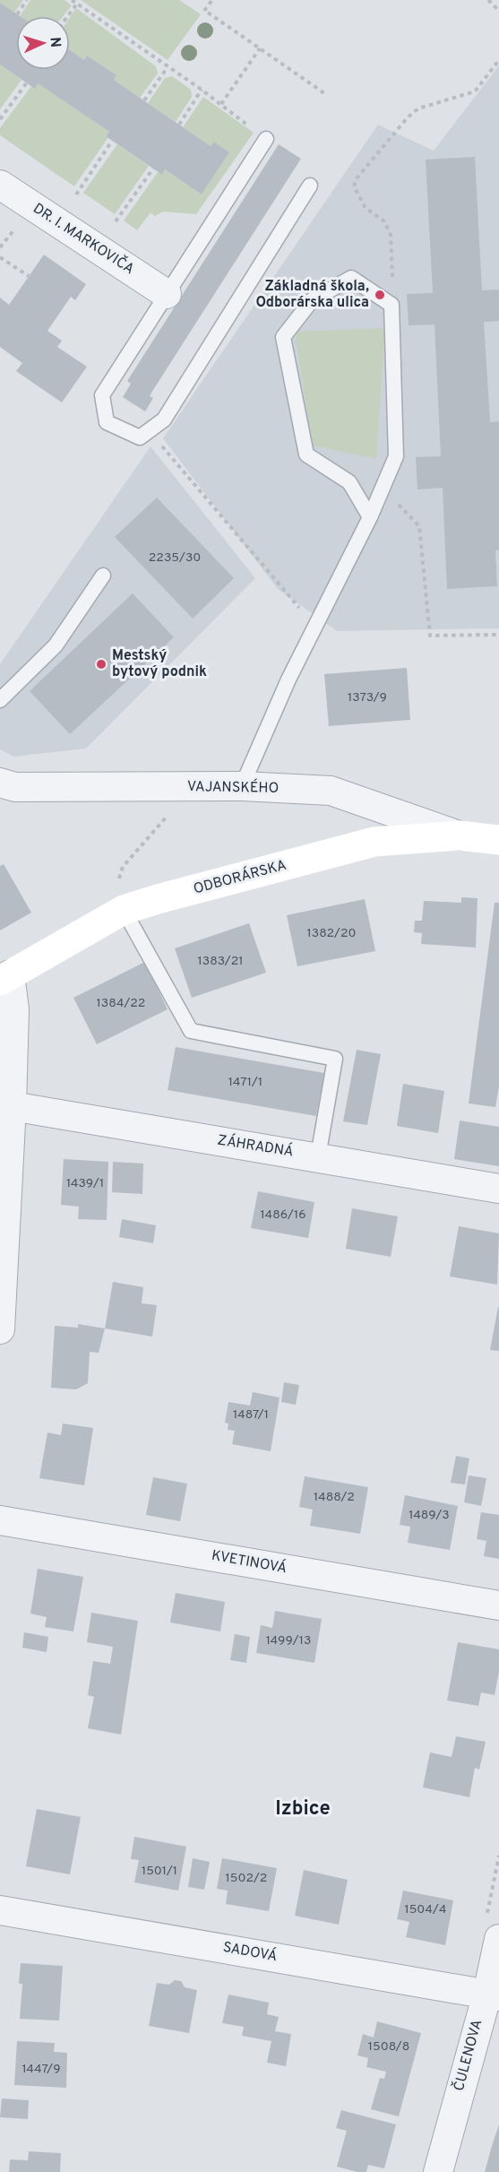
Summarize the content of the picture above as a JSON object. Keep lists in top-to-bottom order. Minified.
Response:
{"streets":{"main road":["ODBORÁRSKA"],"street":["DR. I. MARKOVIČA","VAJANSKÉHO","ZÁHRADNÁ","KVETINOVÁ","SADOVÁ","ČULENOVA"]},"crossings":[["VAJANSKÉHO","ODBORÁRSKA"],["SADOVÁ","ČULENOVA"]],"districts":["Izbice"],"places":["Základná škola, Odborárska ulica","Mestský bytový podnik"],"house_numbers":["2235/30","1373/9","1382/20","1383/21","1384/22","1471/1","1439/1","1486/16","1487/1","1488/2","1489/3","1499/13","1501/1","1502/2","1504/4","1508/8","1447/9"],"north":"right"}
